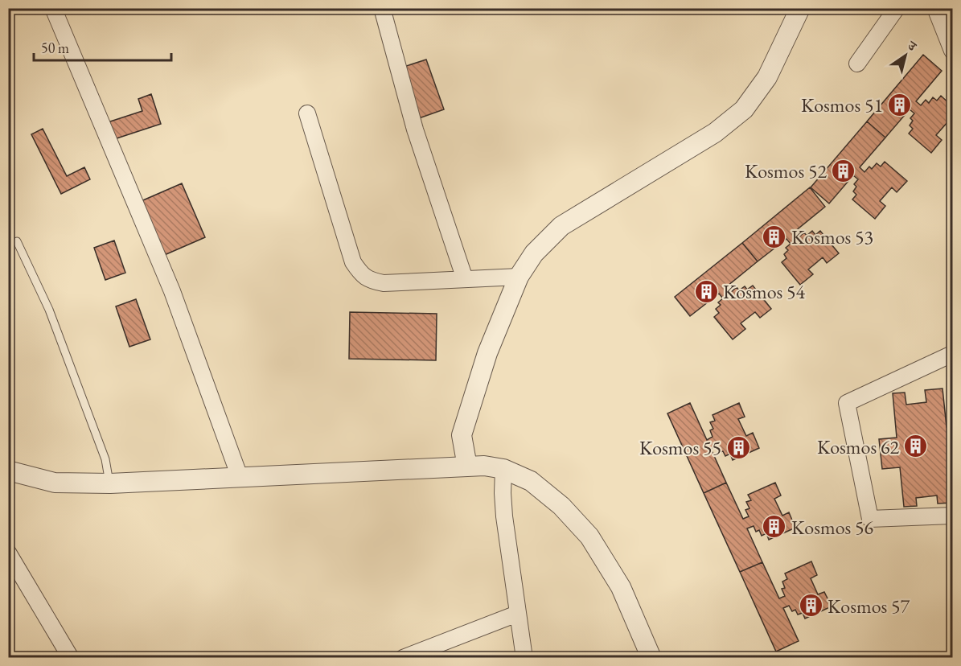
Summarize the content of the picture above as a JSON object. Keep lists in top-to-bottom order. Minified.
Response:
{"places":{"building":["Kosmos 51","Kosmos 52","Kosmos 53","Kosmos 54","Kosmos 62","Kosmos 55","Kosmos 56","Kosmos 57"]},"scale_bar":"50 m","north":"top right"}
